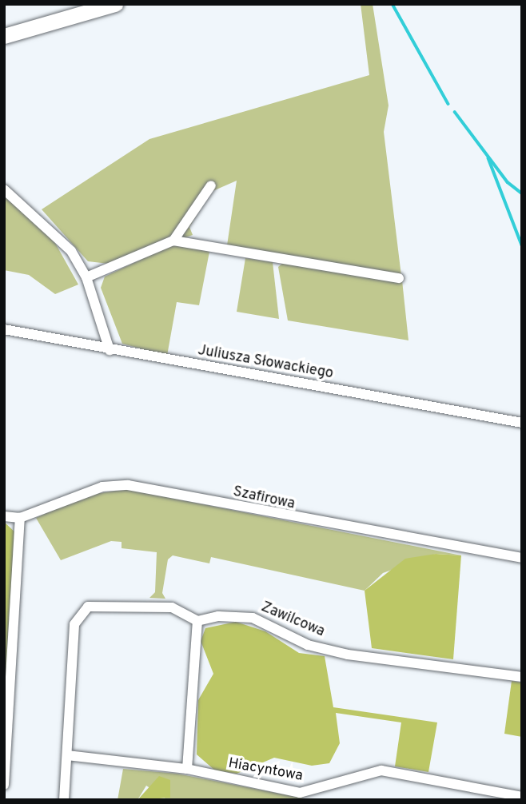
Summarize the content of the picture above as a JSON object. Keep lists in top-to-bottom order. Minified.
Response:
{"streets":{"street":["Juliusza Słowackiego","Szafirowa","Zawilcowa","Hiacyntowa"]}}
